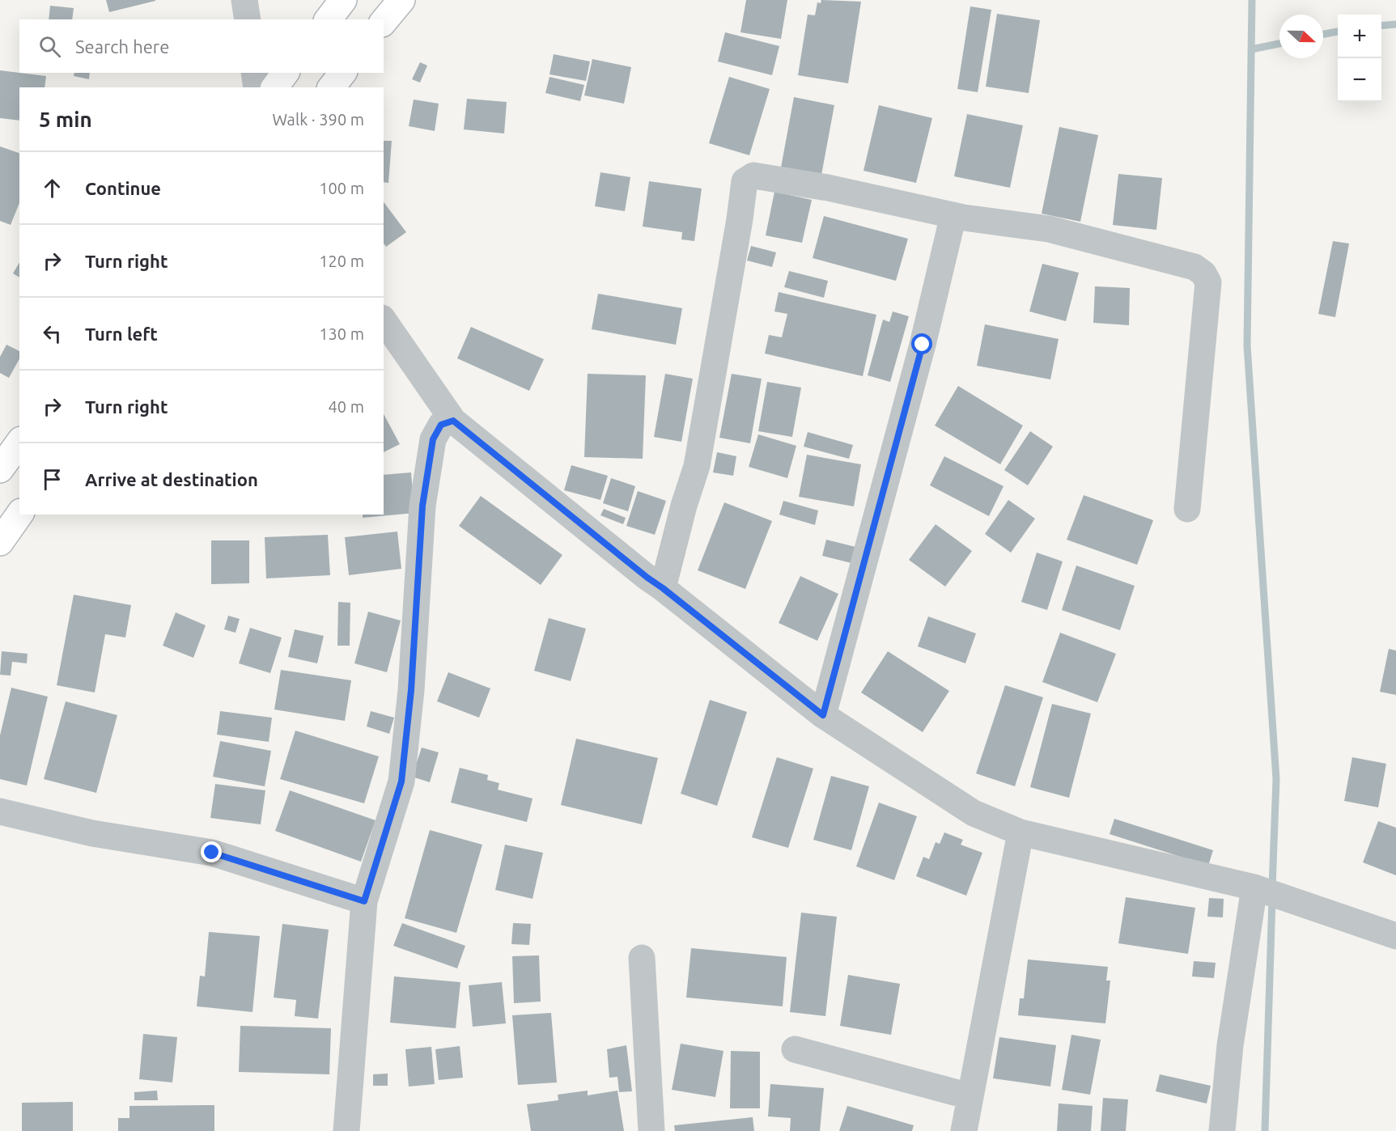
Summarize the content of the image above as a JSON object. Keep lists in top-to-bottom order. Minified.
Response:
{"north":"right","page":{"map_buttons":["+","−"],"search":"Search here","heading":["5 min","Walk · 390 m"],"list":[["Continue","100 m"],["Turn right","120 m"],["Turn left","130 m"],["Turn right","40 m"],"Arrive at destination"]}}
